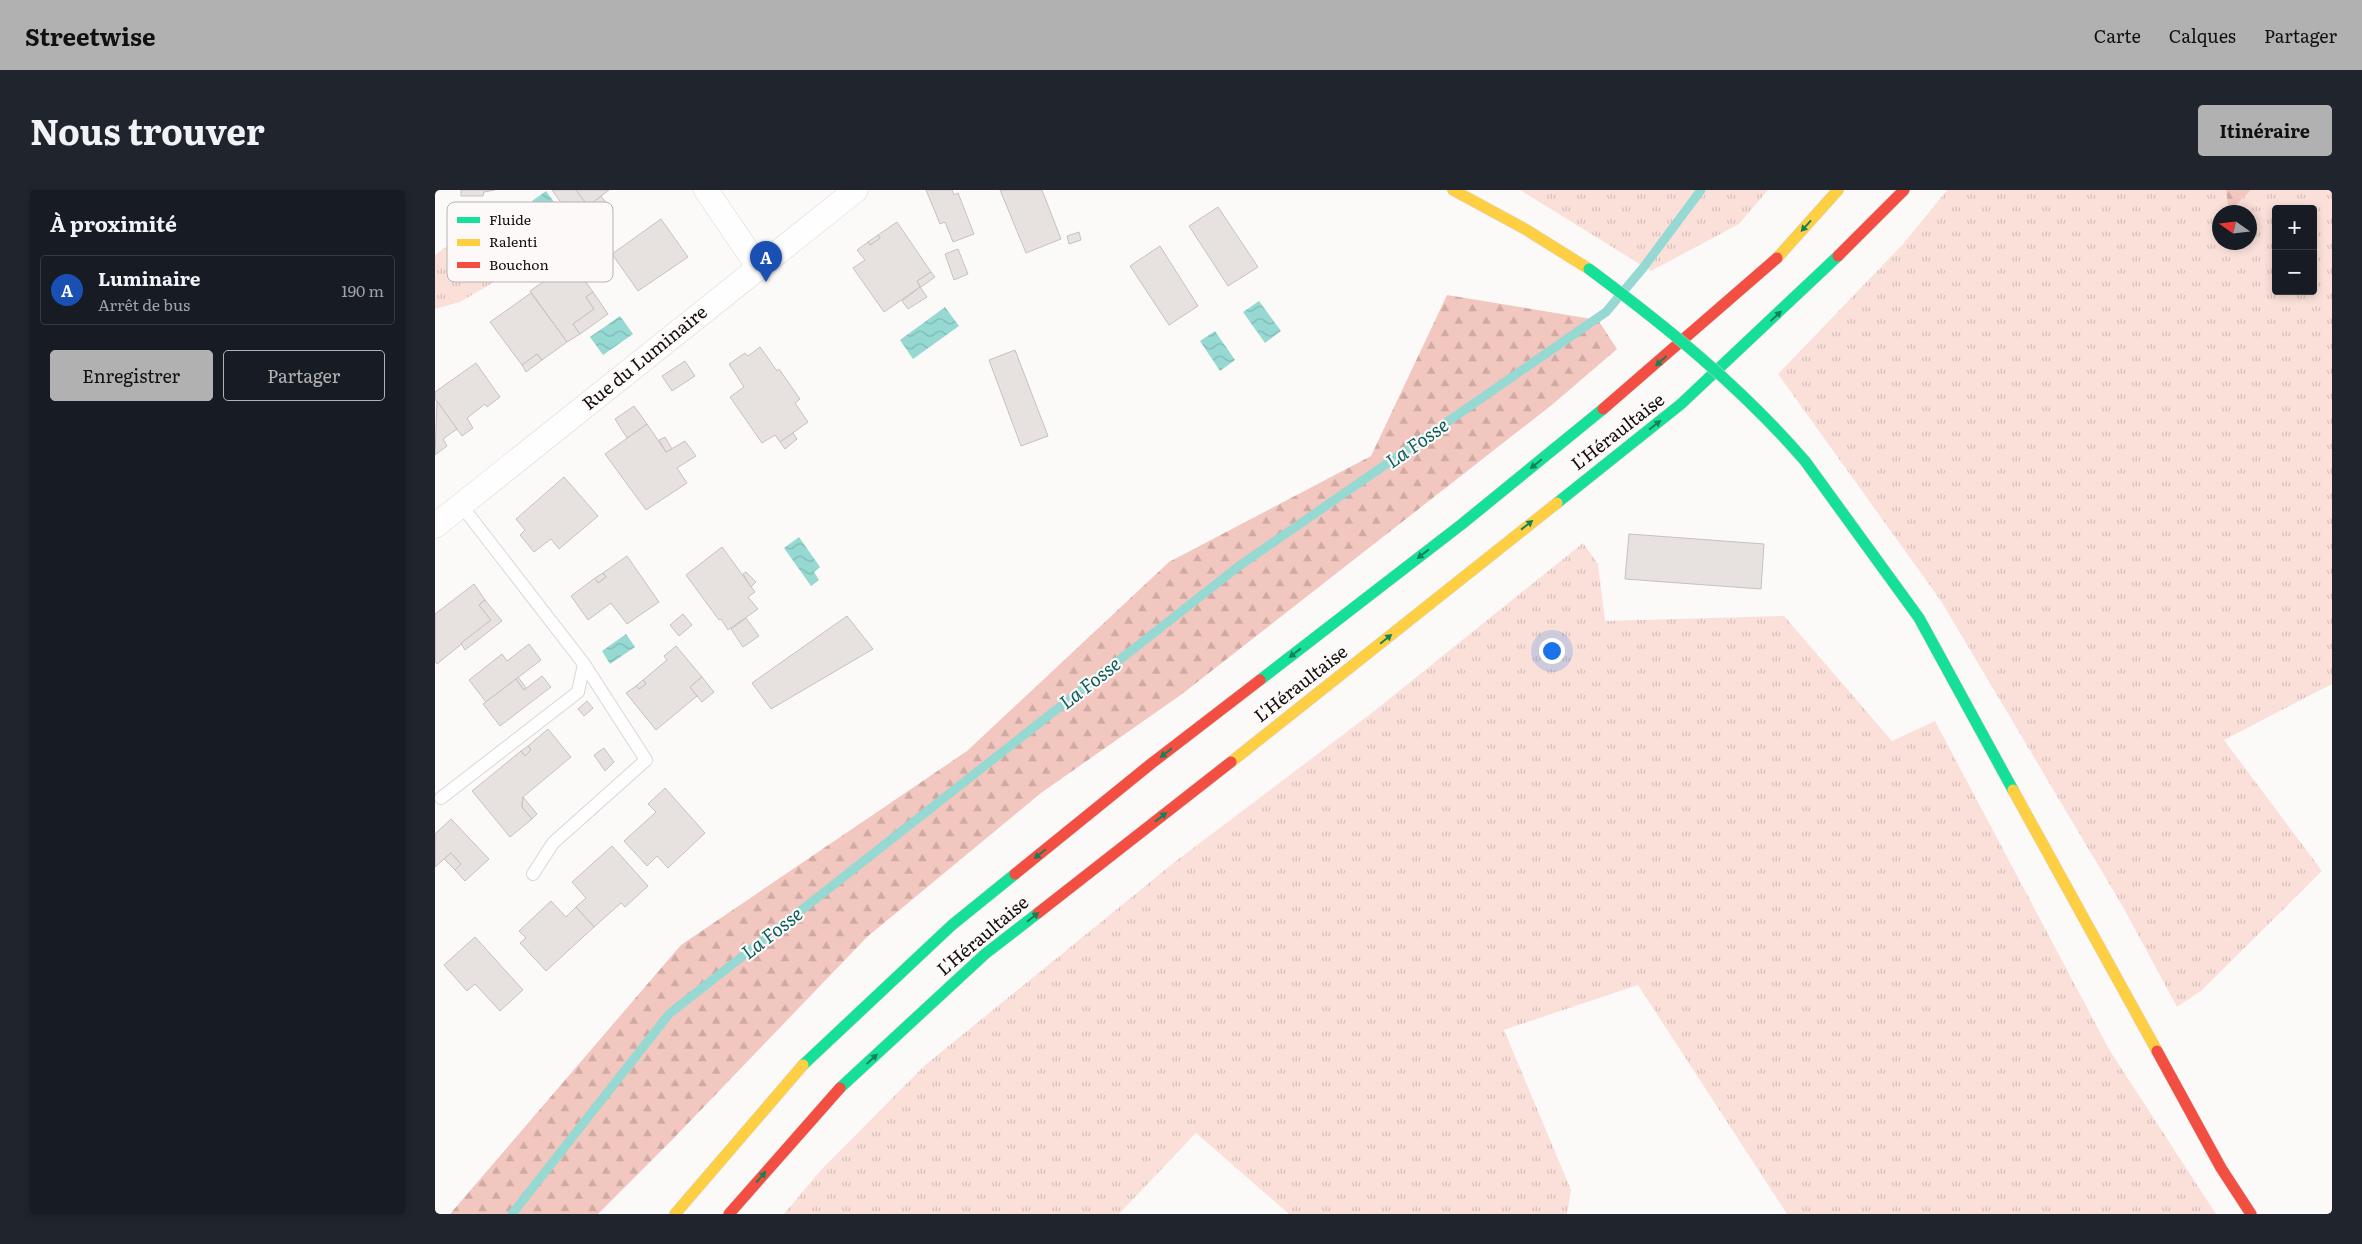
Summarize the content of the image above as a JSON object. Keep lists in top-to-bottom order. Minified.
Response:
{"streets":{"main road":["L'Héraultaise"],"street":["Rue du Luminaire"]},"water":["La Fosse"],"legend":["Fluide","Ralenti","Bouchon"],"north":"left","page":{"header":"Streetwise","nav":["Carte","Calques","Partager"],"title":"Nous trouver","buttons":["Itinéraire",["Enregistrer","Partager"]],"heading":"À proximité","map_buttons":["+","−"],"pins":"A","list":[{"mark":"A","name":"Luminaire","note":"Arrêt de bus","value":"190 m"}]}}
